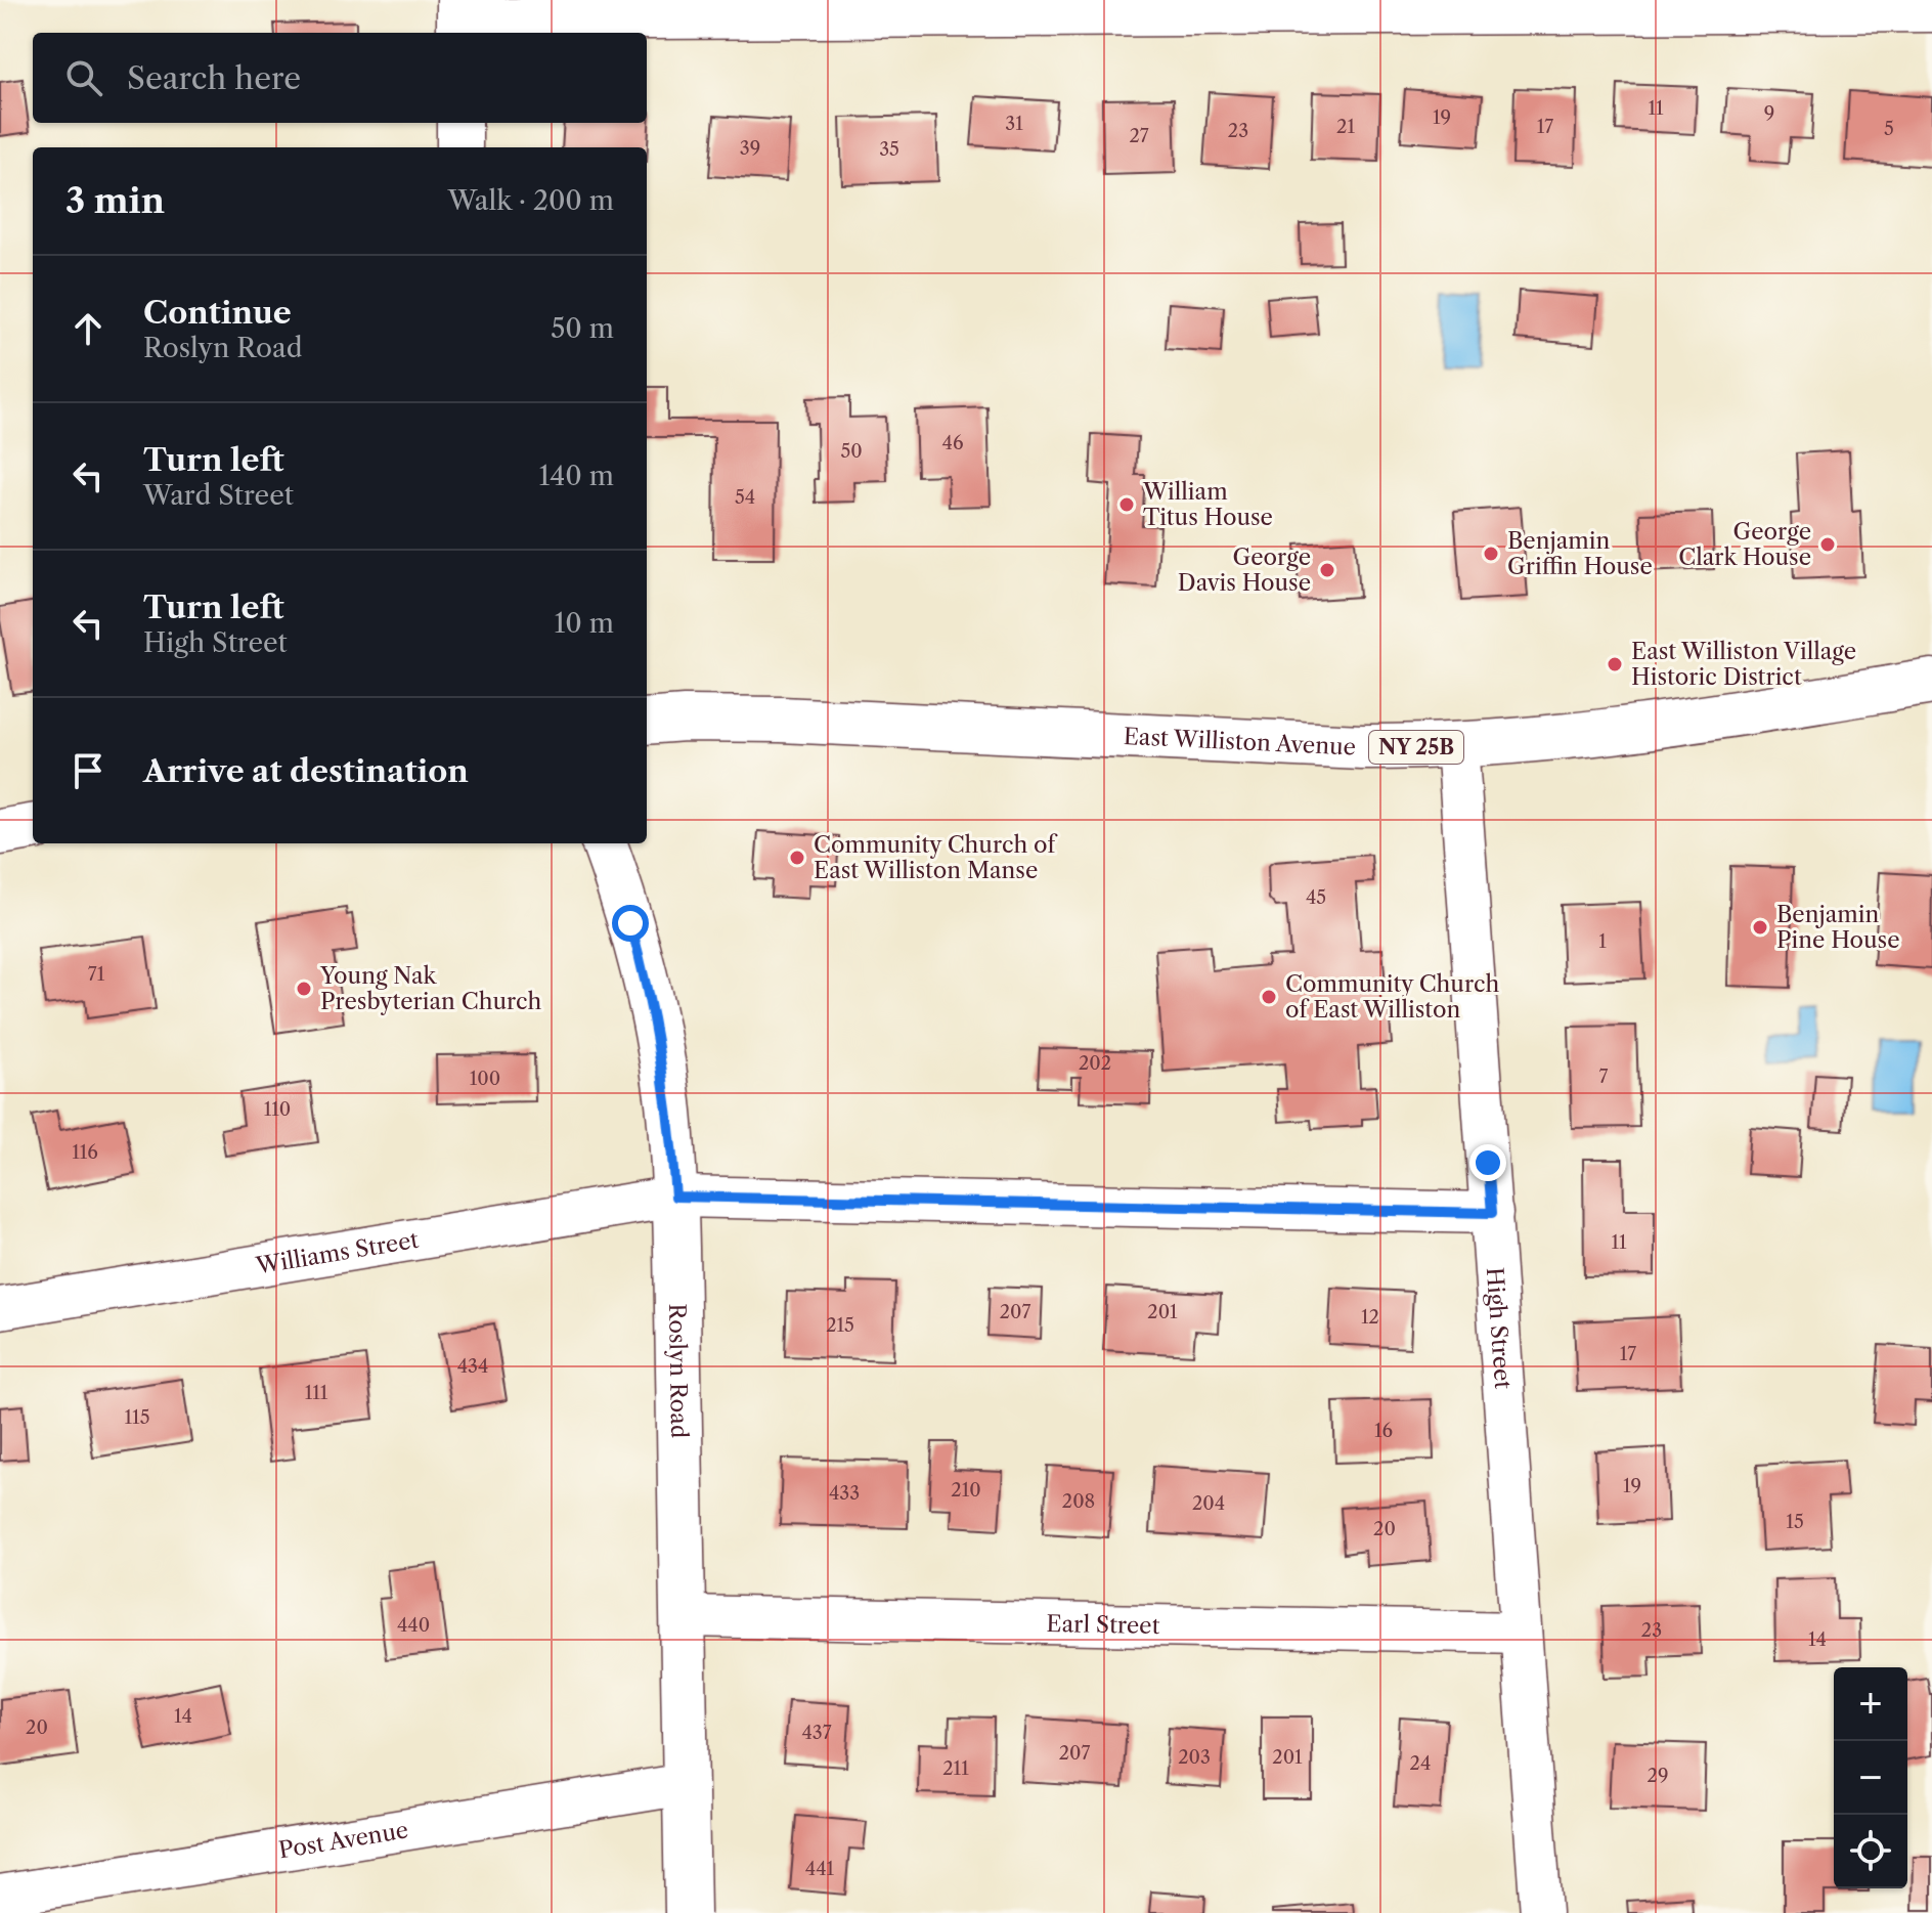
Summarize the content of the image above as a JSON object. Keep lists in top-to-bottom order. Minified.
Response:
{"streets":{"main road":["East Williston Avenue","NY 25B","Roslyn Road"],"street":["Williams Street","High Street","Earl Street","Post Avenue"]},"crossings":[["East Williston Avenue","High Street"],["Williams Street","High Street"],["Williams Street","Roslyn Road"],["High Street","Earl Street"],["Roslyn Road","Earl Street"],["Roslyn Road","Post Avenue"]],"places":["William Titus House","George Clark House","Benjamin Griffin House","George Davis House","East Williston Village Historic District","Community Church of East Williston Manse","Benjamin Pine House","Young Nak Presbyterian Church","Community Church of East Williston"],"house_numbers":["11","9","19","31","21","17","5","23","27","39","35","46","50","54","45","1","71","202","7","100","110","116","11","207","201","12","215","17","434","111","115","16","19","210","433","208","204","15","20","440","23","14","14","20","437","207","203","201","24","211","29","441"],"page":{"search":"Search here","heading":["3 min","Walk · 200 m"],"list":[["Continue","Roslyn Road","50 m"],["Turn left","Ward Street","140 m"],["Turn left","High Street","10 m"],"Arrive at destination"],"map_buttons":["+","−"]}}
